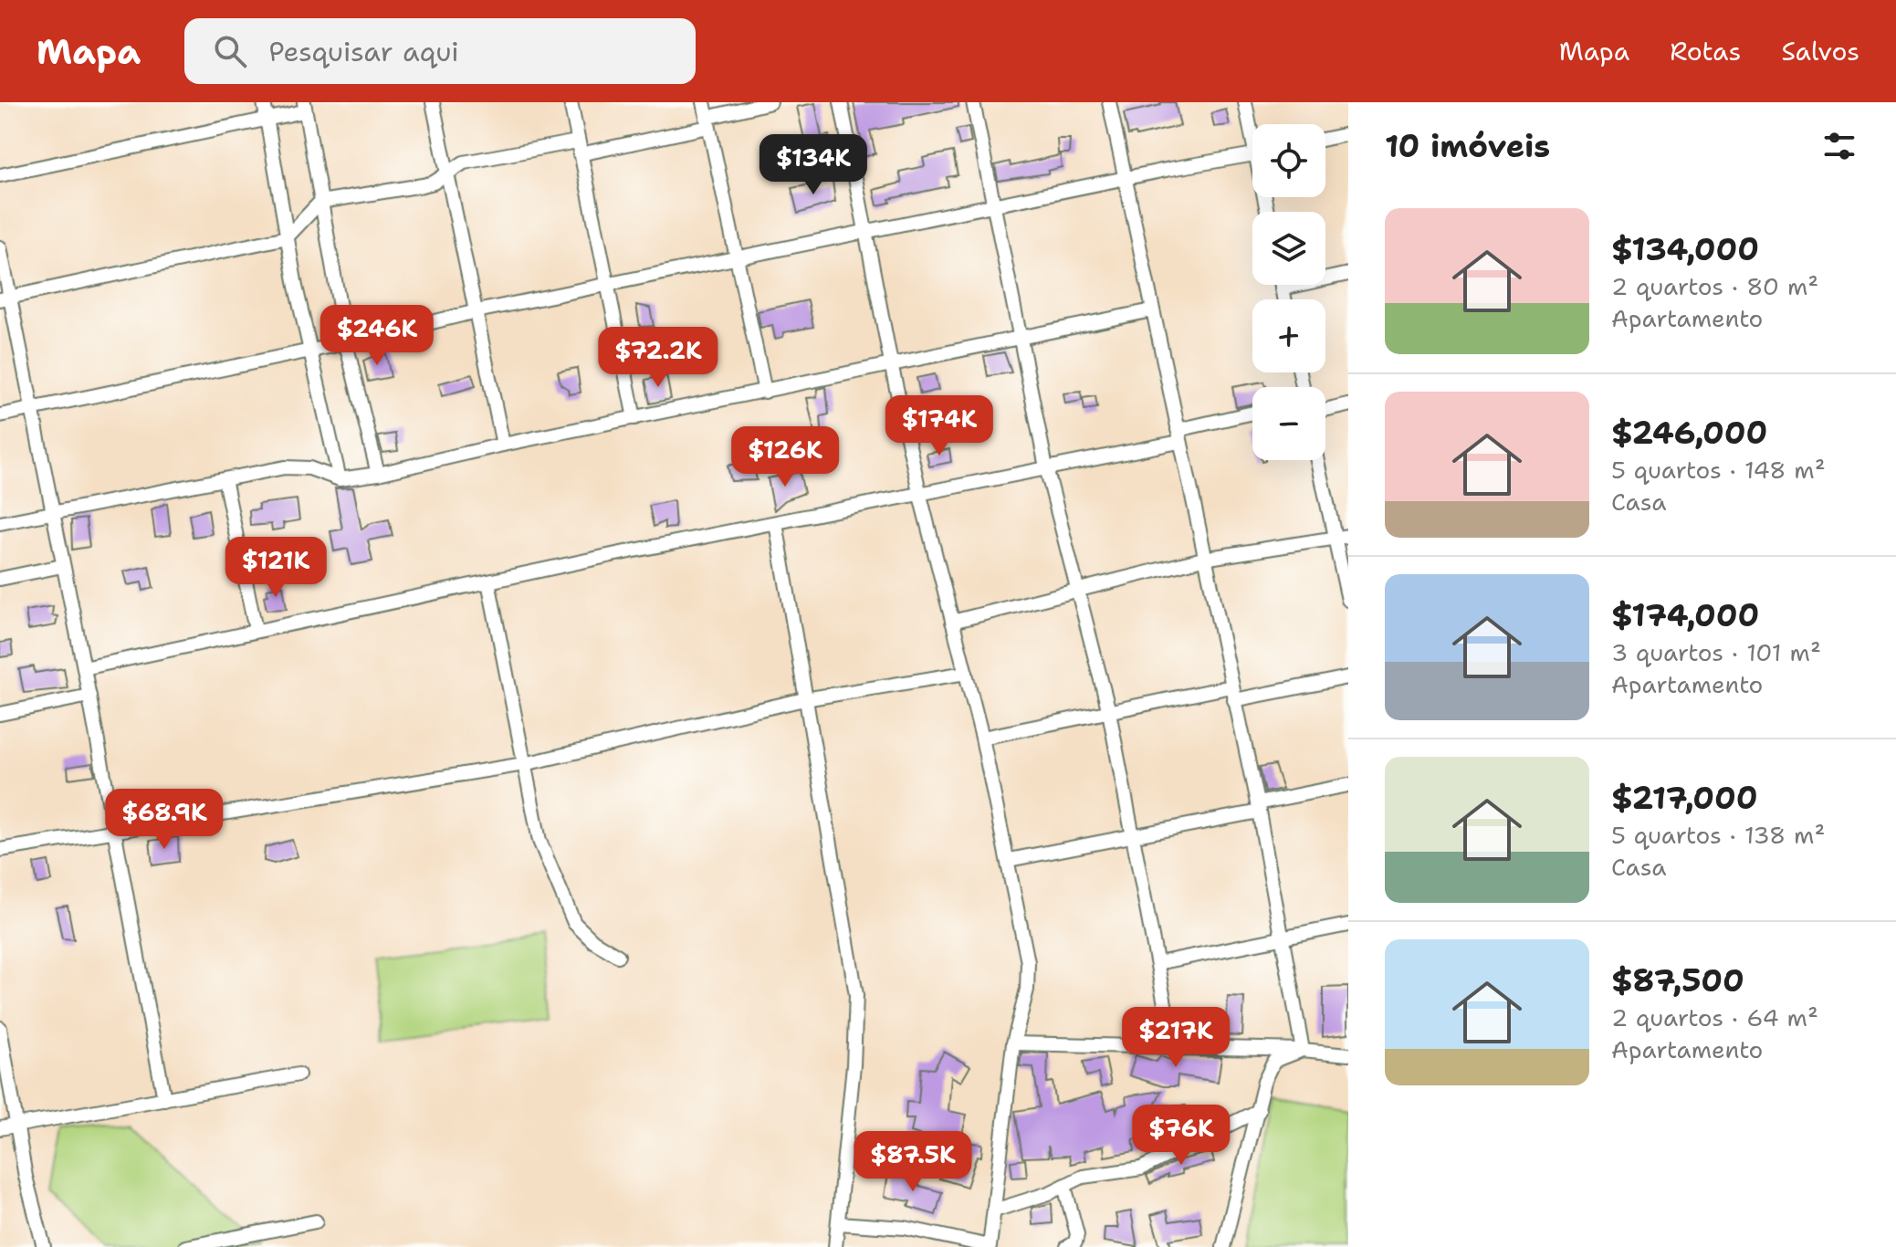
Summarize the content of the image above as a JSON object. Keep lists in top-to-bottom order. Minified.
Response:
{"page":{"header":"Mapa","search":"Pesquisar aqui","nav":["Mapa","Rotas","Salvos"],"heading":"10 imóveis","map_buttons":["+","−"],"price":["$134K","$246K","$72.2K","$174K","$126K","$121K","$68.9K","$217K","$76K","$87.5K"],"list":[{"name":"$134,000","note":"2 quartos · 80 m² · Apartamento"},{"name":"$246,000","note":"5 quartos · 148 m² · Casa"},{"name":"$174,000","note":"3 quartos · 101 m² · Apartamento"},{"name":"$217,000","note":"5 quartos · 138 m² · Casa"},{"name":"$87,500","note":"2 quartos · 64 m² · Apartamento"}]}}
